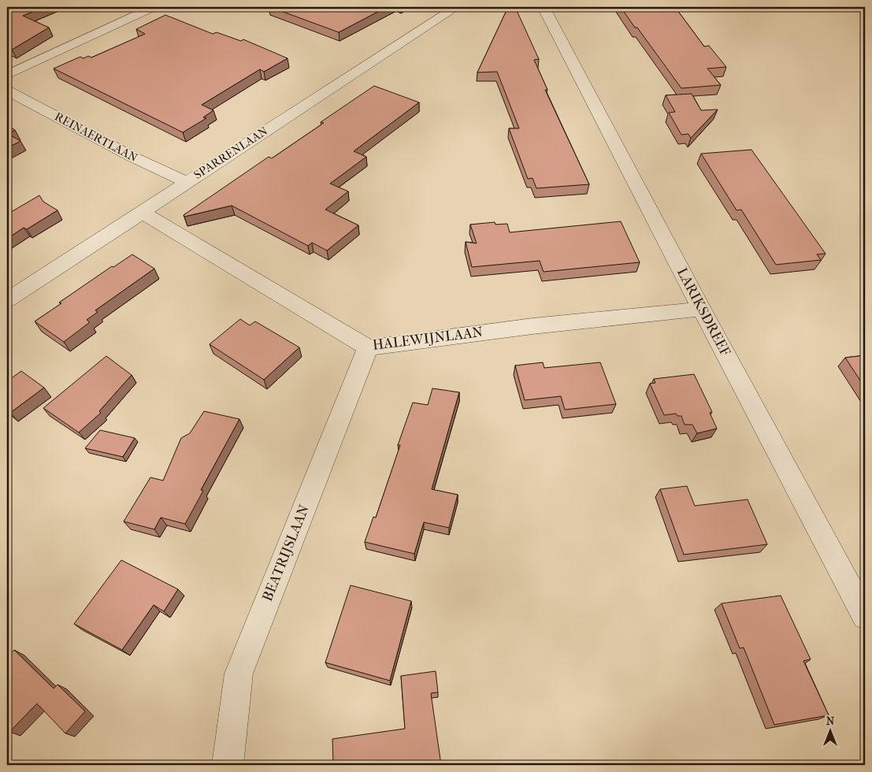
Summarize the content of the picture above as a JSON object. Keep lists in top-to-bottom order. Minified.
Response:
{"streets":{"street":["REINAERTLAAN","SPARRENLAAN","LARIKSDREEF","HALEWIJNLAAN","BEATRIJSLAAN"]},"crossings":[["REINAERTLAAN","SPARRENLAAN"],["SPARRENLAAN","HALEWIJNLAAN"],["LARIKSDREEF","HALEWIJNLAAN"],["HALEWIJNLAAN","BEATRIJSLAAN"]],"north":"top"}
